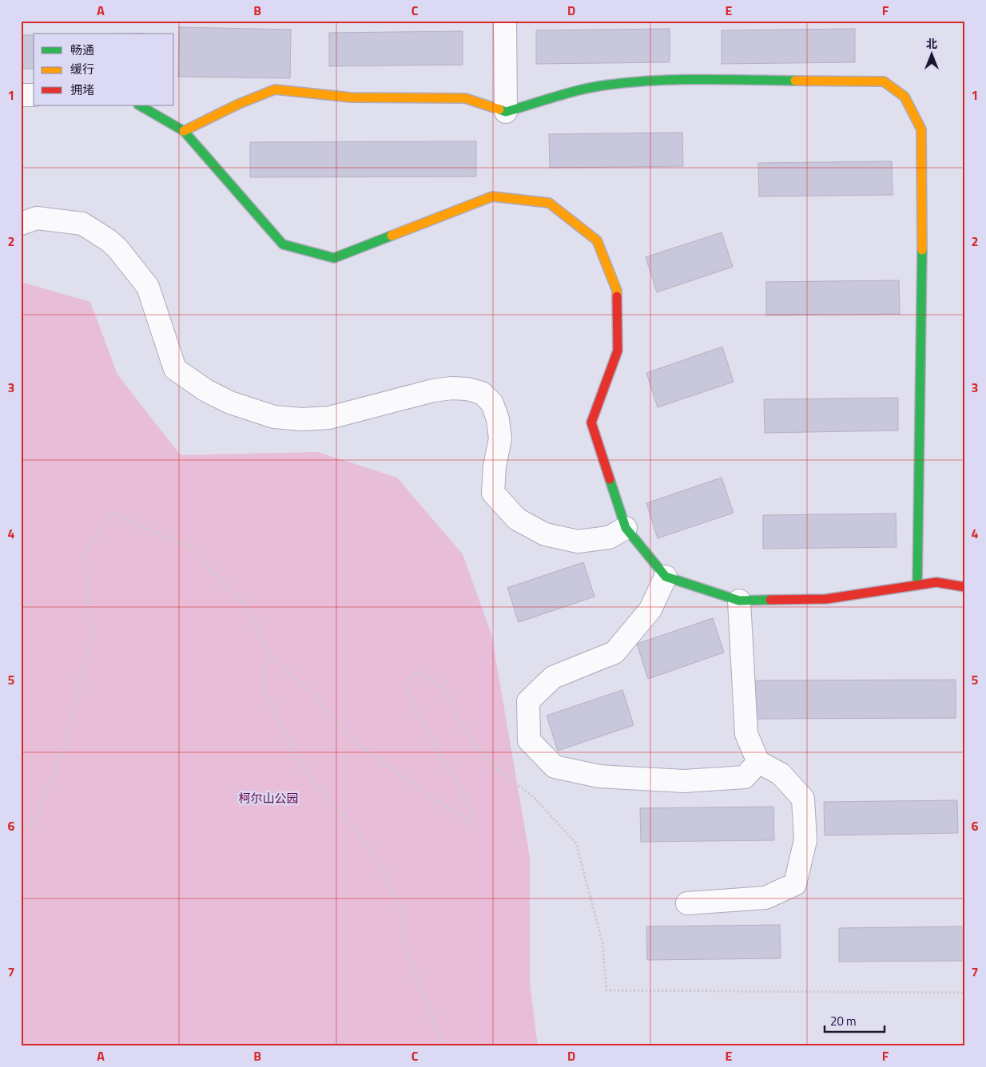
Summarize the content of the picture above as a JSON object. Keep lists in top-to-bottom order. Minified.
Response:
{"parks":["柯尔山公园"],"legend":["畅通","缓行","拥堵"],"scale_bar":"20 m","north":"top","grid":{"columns":["A","B","C","D","E","F"],"rows":["1","2","3","4","5","6","7"]}}
